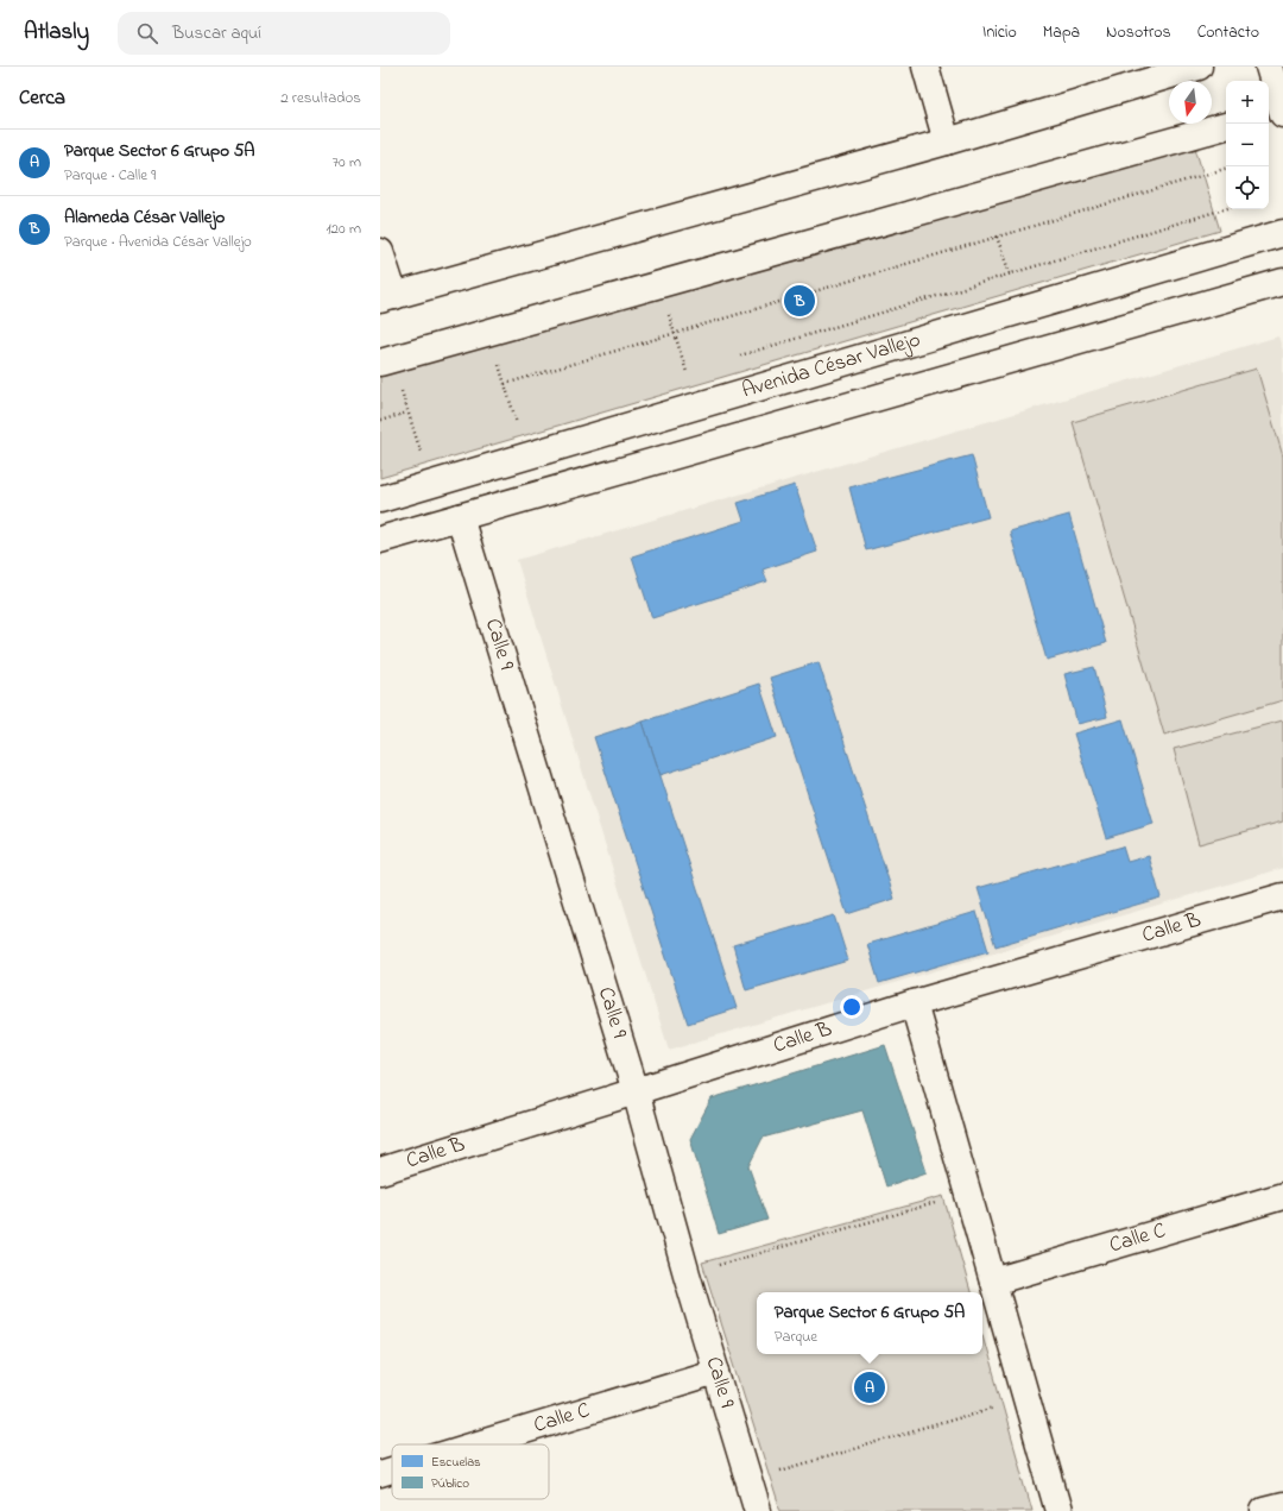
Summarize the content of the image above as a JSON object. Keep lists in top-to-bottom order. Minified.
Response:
{"streets":{"street":["Avenida César Vallejo","Calle 9","Calle B","Calle C"]},"crossings":[["Avenida César Vallejo","Calle 9"],["Calle 9","Calle B"],["Calle 9","Calle C"]],"legend":["Escuelas","Público"],"north":"bottom","page":{"header":"Atlasly","search":"Buscar aquí","nav":["Inicio","Mapa","Nosotros","Contacto"],"heading":["Cerca","2 resultados"],"map_buttons":["+","−"],"list":[{"mark":"A","name":"Parque Sector 6 Grupo 5A","note":"Parque · Calle 9","value":"70 m"},{"mark":"B","name":"Alameda César Vallejo","note":"Parque · Avenida César Vallejo","value":"120 m"}],"pins":["B","A"],"popup":["Parque Sector 6 Grupo 5A","Parque"]}}
